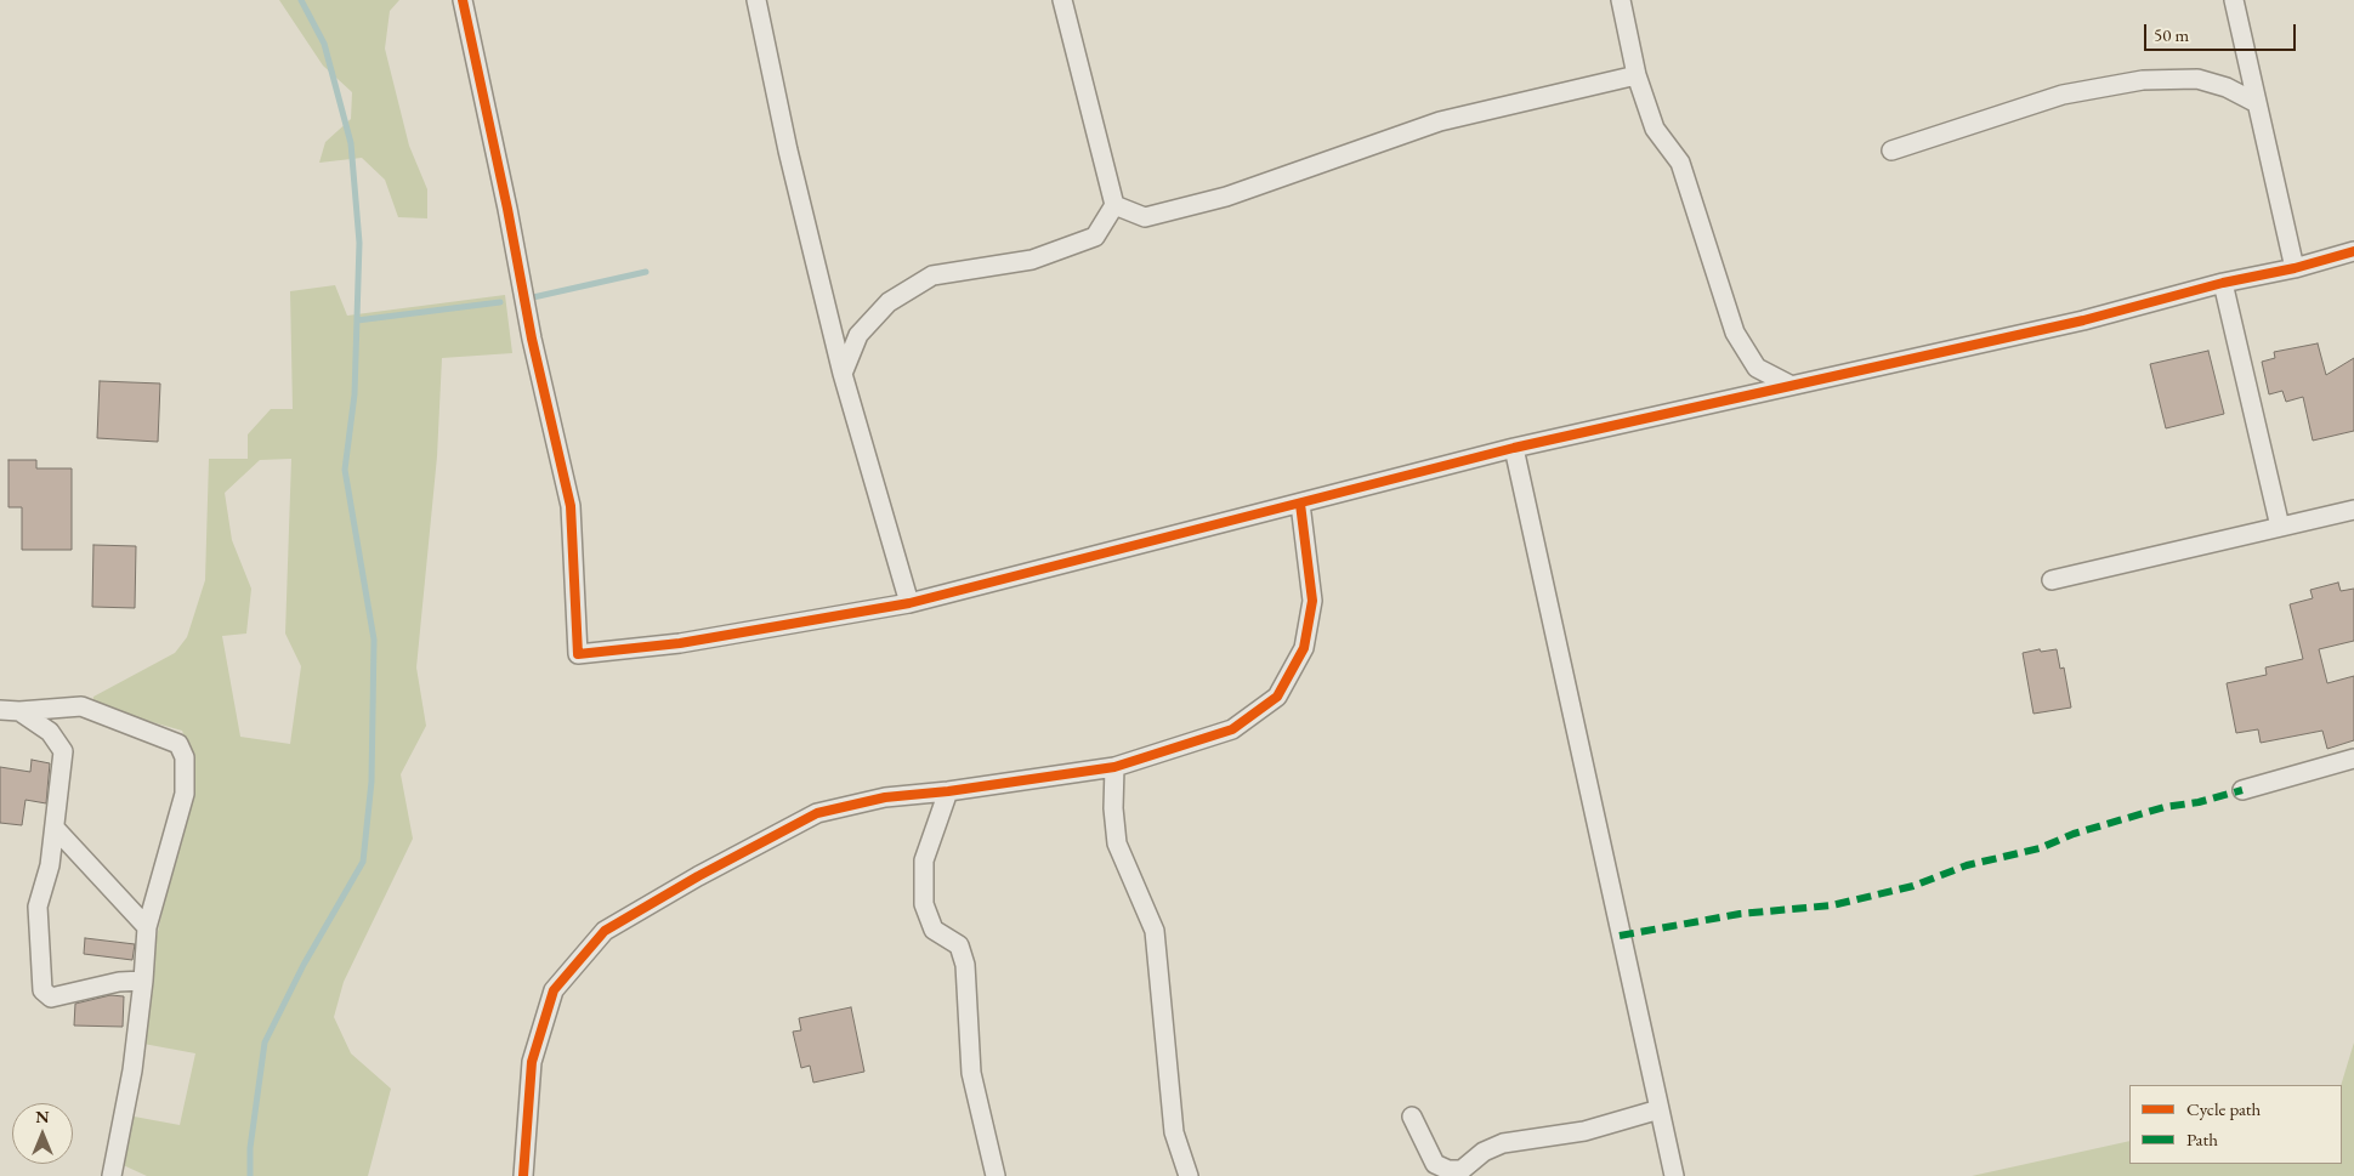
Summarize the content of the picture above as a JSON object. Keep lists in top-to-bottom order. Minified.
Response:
{"legend":["Cycle path","Path"],"scale_bar":"50 m","north":"top"}
